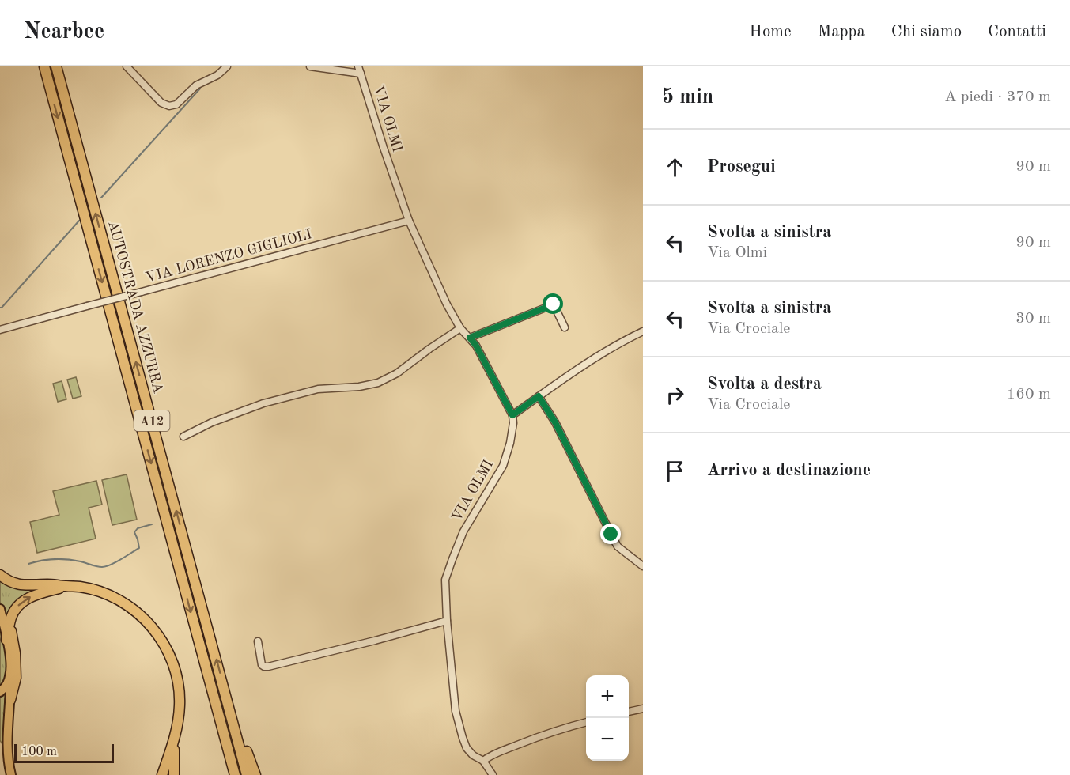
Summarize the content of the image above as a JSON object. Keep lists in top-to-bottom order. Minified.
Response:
{"streets":{"highway":["AUTOSTRADA AZZURRA","A12"],"street":["VIA OLMI","VIA LORENZO GIGLIOLI"]},"crossings":[["VIA OLMI","VIA LORENZO GIGLIOLI"]],"scale_bar":"100 m","page":{"header":"Nearbee","nav":["Home","Mappa","Chi siamo","Contatti"],"heading":["5 min","A piedi · 370 m"],"list":[["Prosegui","90 m"],["Svolta a sinistra","Via Olmi","90 m"],["Svolta a sinistra","Via Crociale","30 m"],["Svolta a destra","Via Crociale","160 m"],"Arrivo a destinazione"],"map_buttons":["+","−"],"scale":"100 m"}}
